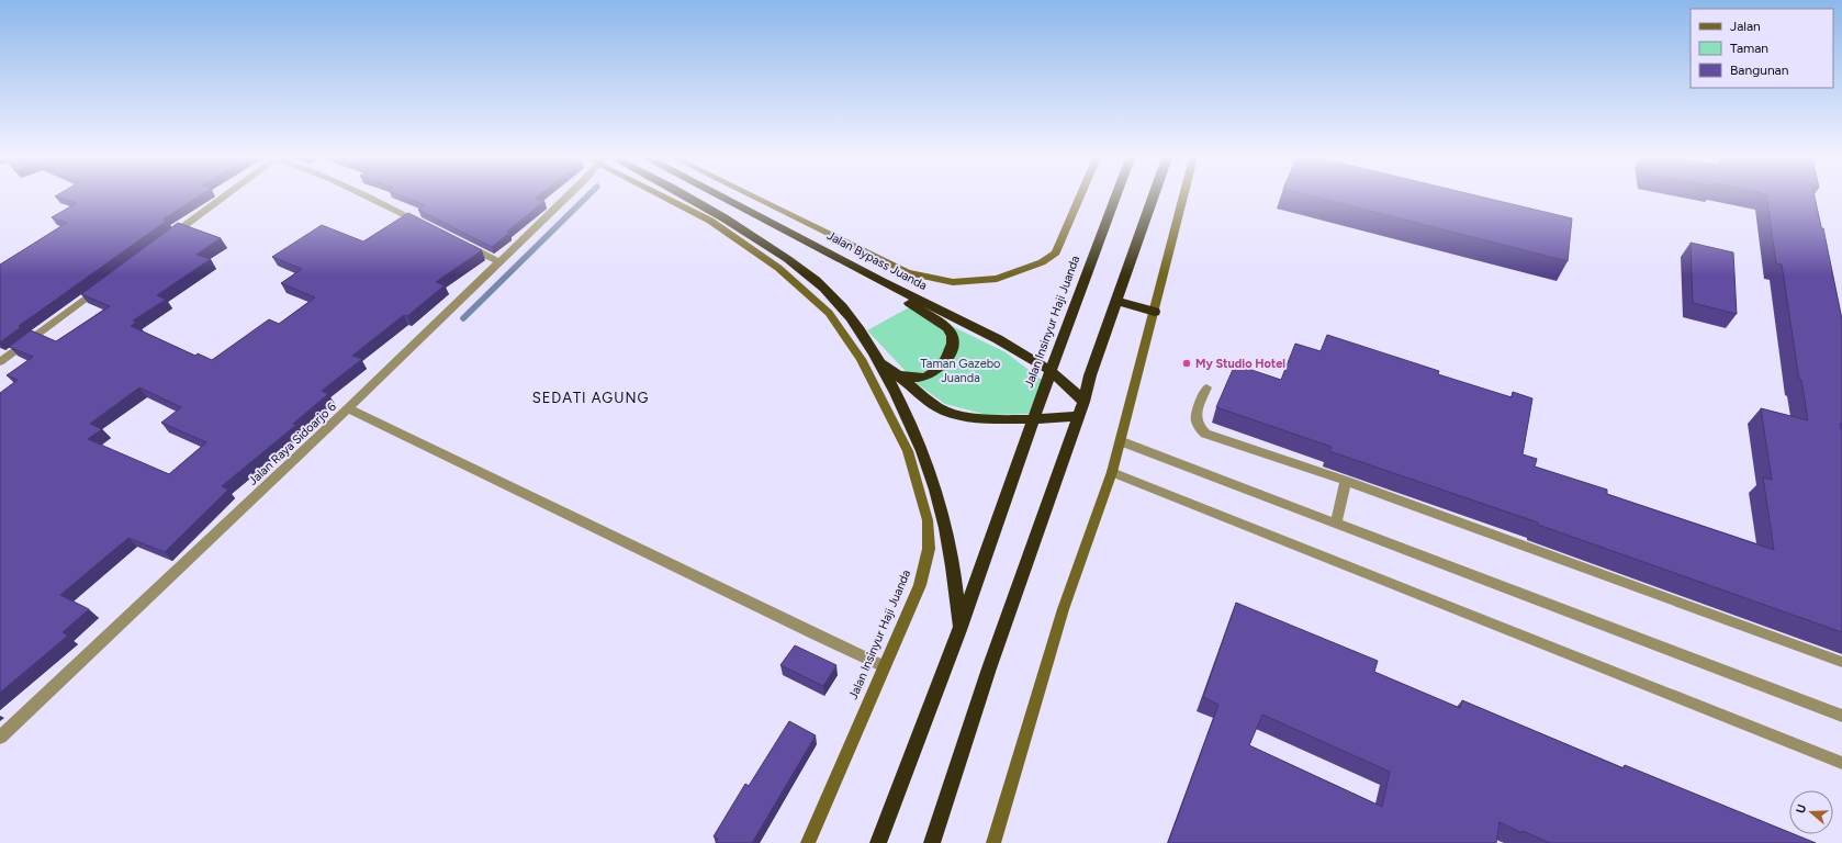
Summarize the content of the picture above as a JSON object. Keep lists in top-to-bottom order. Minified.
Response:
{"streets":{"highway":["Jalan Bypass Juanda","Jalan Insinyur Haji Juanda"],"street":["Jalan Raya Sidoarjo 6"]},"crossings":[["Jalan Bypass Juanda","Jalan Insinyur Haji Juanda"]],"districts":["SEDATI AGUNG"],"parks":["Taman Gazebo Juanda"],"places":["My Studio Hotel"],"legend":["Jalan","Taman","Bangunan"],"north":"left"}
